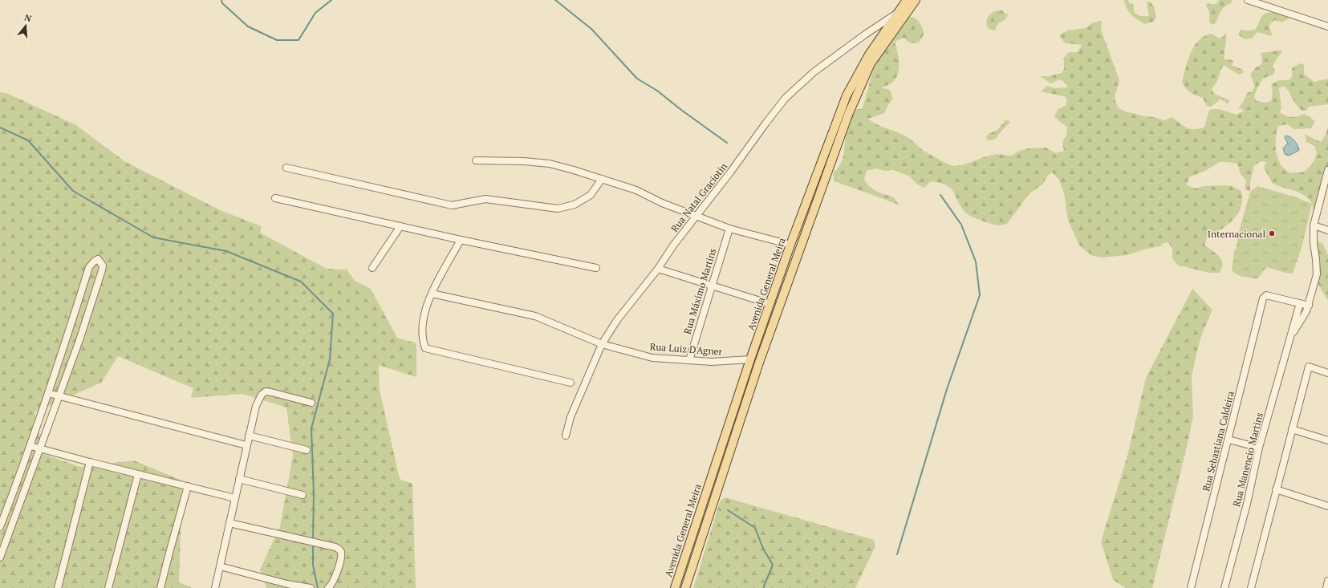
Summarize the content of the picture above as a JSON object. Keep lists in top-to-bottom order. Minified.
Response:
{"streets":{"main road":["Avenida General Meira"],"street":["Rua Natal Graciotin","Rua Máximo Martins","Rua Luiz D'Agner","Rua Sebastiana Caldeira","Rua Manencio Martins"]},"crossings":[["Rua Natal Graciotin","Avenida General Meira"],["Rua Natal Graciotin","Rua Luiz D'Agner"],["Avenida General Meira","Rua Luiz D'Agner"],["Rua Máximo Martins","Rua Luiz D'Agner"],["Rua Sebastiana Caldeira","Rua Manencio Martins"]],"places":["Internacional"],"north":"top"}
